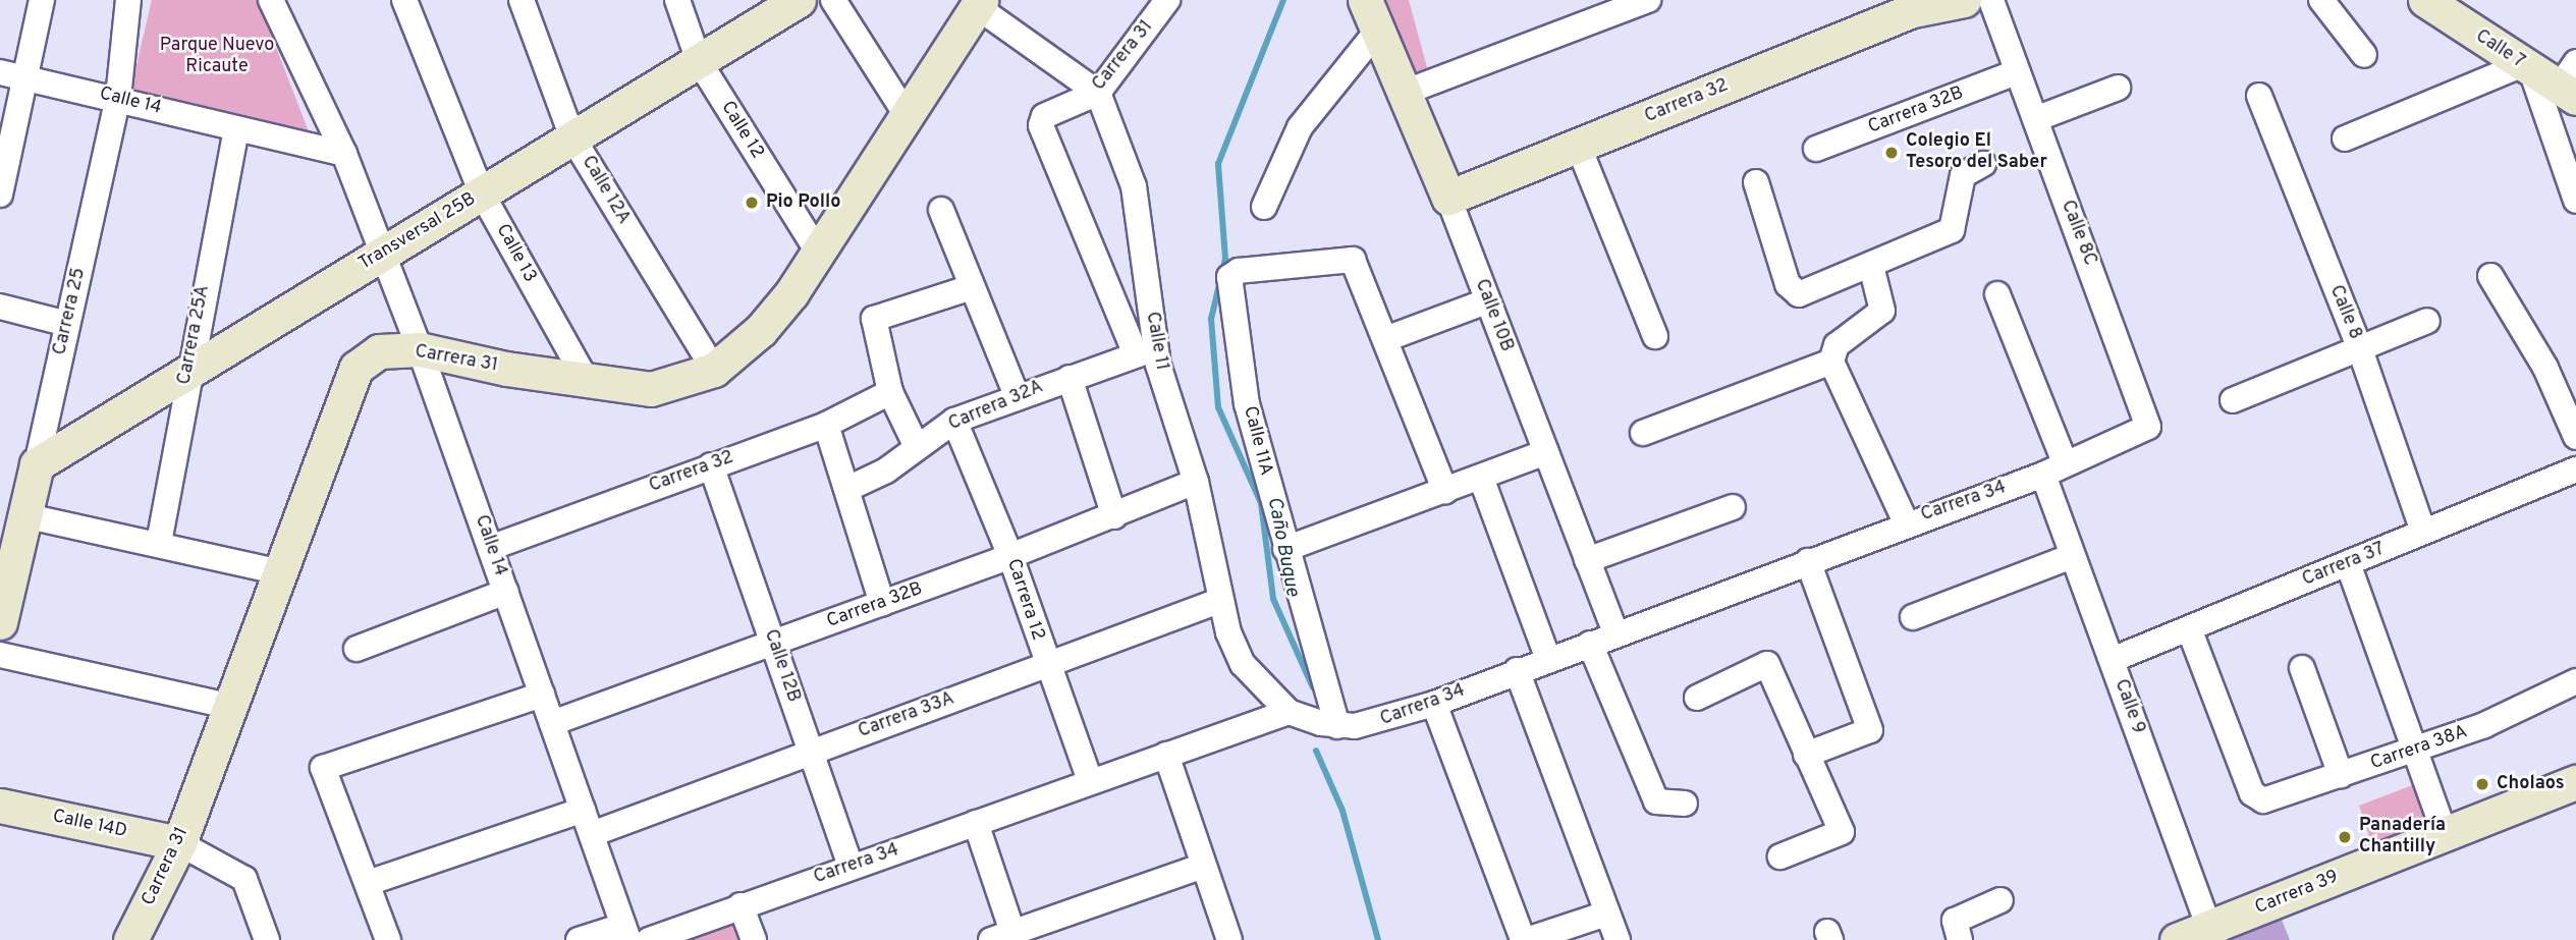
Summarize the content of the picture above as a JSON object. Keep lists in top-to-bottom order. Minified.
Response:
{"streets":{"street":["Calle 7","Carrera 31","Calle 14","Carrera 32","Carrera 32B","Calle 12","Calle 12A","Transversal 25B","Calle 8C","Calle 13","Carrera 25","Calle 8","Calle 10B","Carrera 25A","Calle 11","Carrera 32A","Calle 11A","Carrera 34","Carrera 37","Carrera 12","Calle 12B","Calle 9","Carrera 33A","Carrera 38A","Calle 14D","Carrera 39"]},"crossings":[["Carrera 31","Calle 14"],["Carrera 31","Calle 12"],["Carrera 31","Calle 12A"],["Carrera 31","Calle 13"],["Carrera 31","Calle 11"],["Carrera 31","Carrera 32A"],["Carrera 31","Calle 14D"],["Calle 14","Carrera 32"],["Calle 14","Carrera 32B"],["Calle 14","Transversal 25B"],["Calle 14","Carrera 25"],["Calle 14","Carrera 25A"],["Calle 14","Carrera 33A"],["Carrera 32","Calle 10B"],["Carrera 32","Calle 12B"],["Carrera 32B","Calle 8C"],["Carrera 32B","Calle 11"],["Carrera 32B","Carrera 12"],["Carrera 32B","Calle 12B"],["Calle 12","Transversal 25B"],["Calle 12A","Transversal 25B"],["Transversal 25B","Calle 13"],["Transversal 25B","Carrera 25"],["Transversal 25B","Carrera 25A"],["Calle 8C","Carrera 34"],["Calle 8","Carrera 37"],["Calle 10B","Carrera 34"],["Calle 11","Carrera 32A"],["Calle 11","Carrera 34"],["Calle 11","Carrera 33A"],["Carrera 32A","Carrera 12"],["Calle 11A","Carrera 34"],["Carrera 34","Carrera 12"],["Carrera 34","Calle 12B"],["Carrera 34","Calle 9"],["Carrera 37","Calle 9"],["Carrera 37","Carrera 38A"],["Carrera 12","Carrera 33A"],["Calle 12B","Carrera 33A"],["Calle 9","Carrera 39"]],"water":["Caño Buque"],"parks":["Parque Nuevo Ricaute"],"places":["Colegio El Tesoro del Saber","Pio Pollo","Cholaos","Panadería Chantilly"]}
